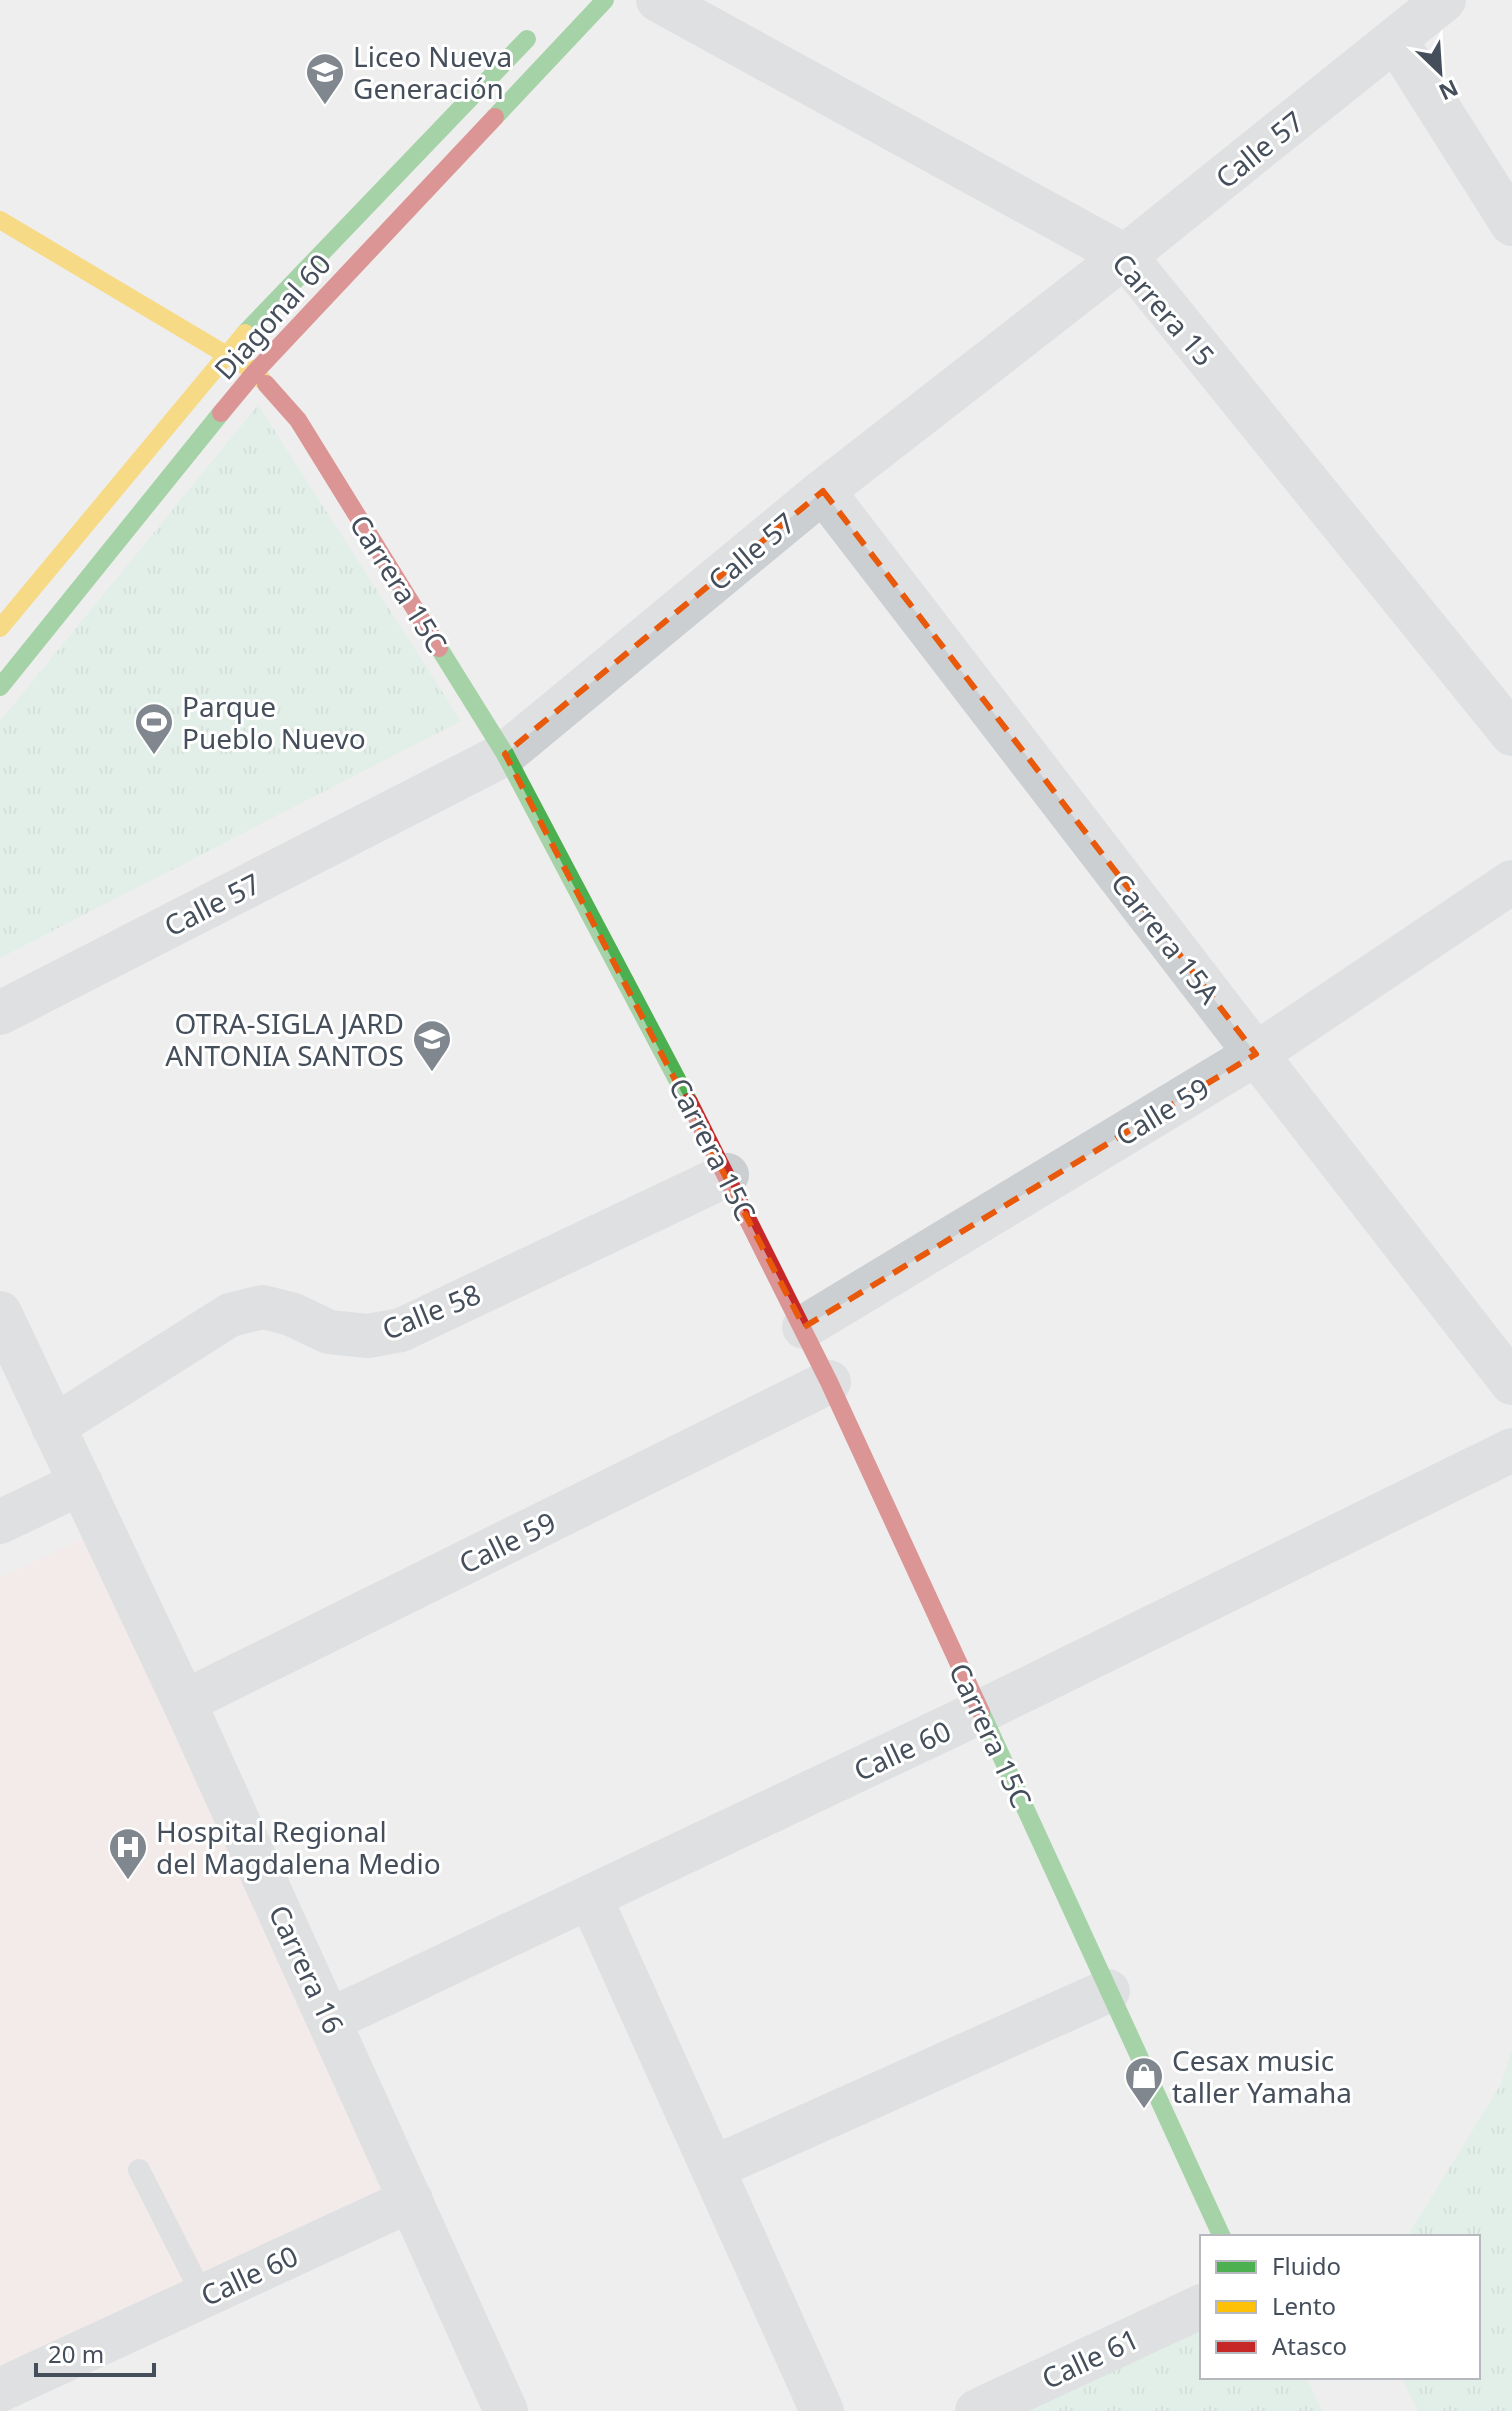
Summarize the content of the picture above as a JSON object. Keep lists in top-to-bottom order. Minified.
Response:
{"streets":{"street":["Calle 57","Carrera 15","Diagonal 60","Carrera 15C","Carrera 15A","Calle 59","Calle 58","Calle 60","Carrera 16","Calle 61"]},"crossings":[["Calle 57","Carrera 15"],["Calle 57","Carrera 15C"],["Calle 57","Carrera 15A"],["Diagonal 60","Carrera 15C"],["Carrera 15C","Calle 59"],["Carrera 15C","Calle 58"],["Carrera 15C","Calle 60"],["Carrera 15A","Calle 59"],["Calle 59","Carrera 16"],["Calle 58","Carrera 16"],["Calle 60","Carrera 16"]],"places":{"school or university":["Liceo Nueva Generación","OTRA-SIGLA JARD ANTONIA SANTOS"],"sports":["Parque Pueblo Nuevo"],"hospital":["Hospital Regional del Magdalena Medio"],"shop":["Cesax music taller Yamaha"]},"legend":["Fluido","Lento","Atasco"],"scale_bar":"20 m","north":"bottom right"}
